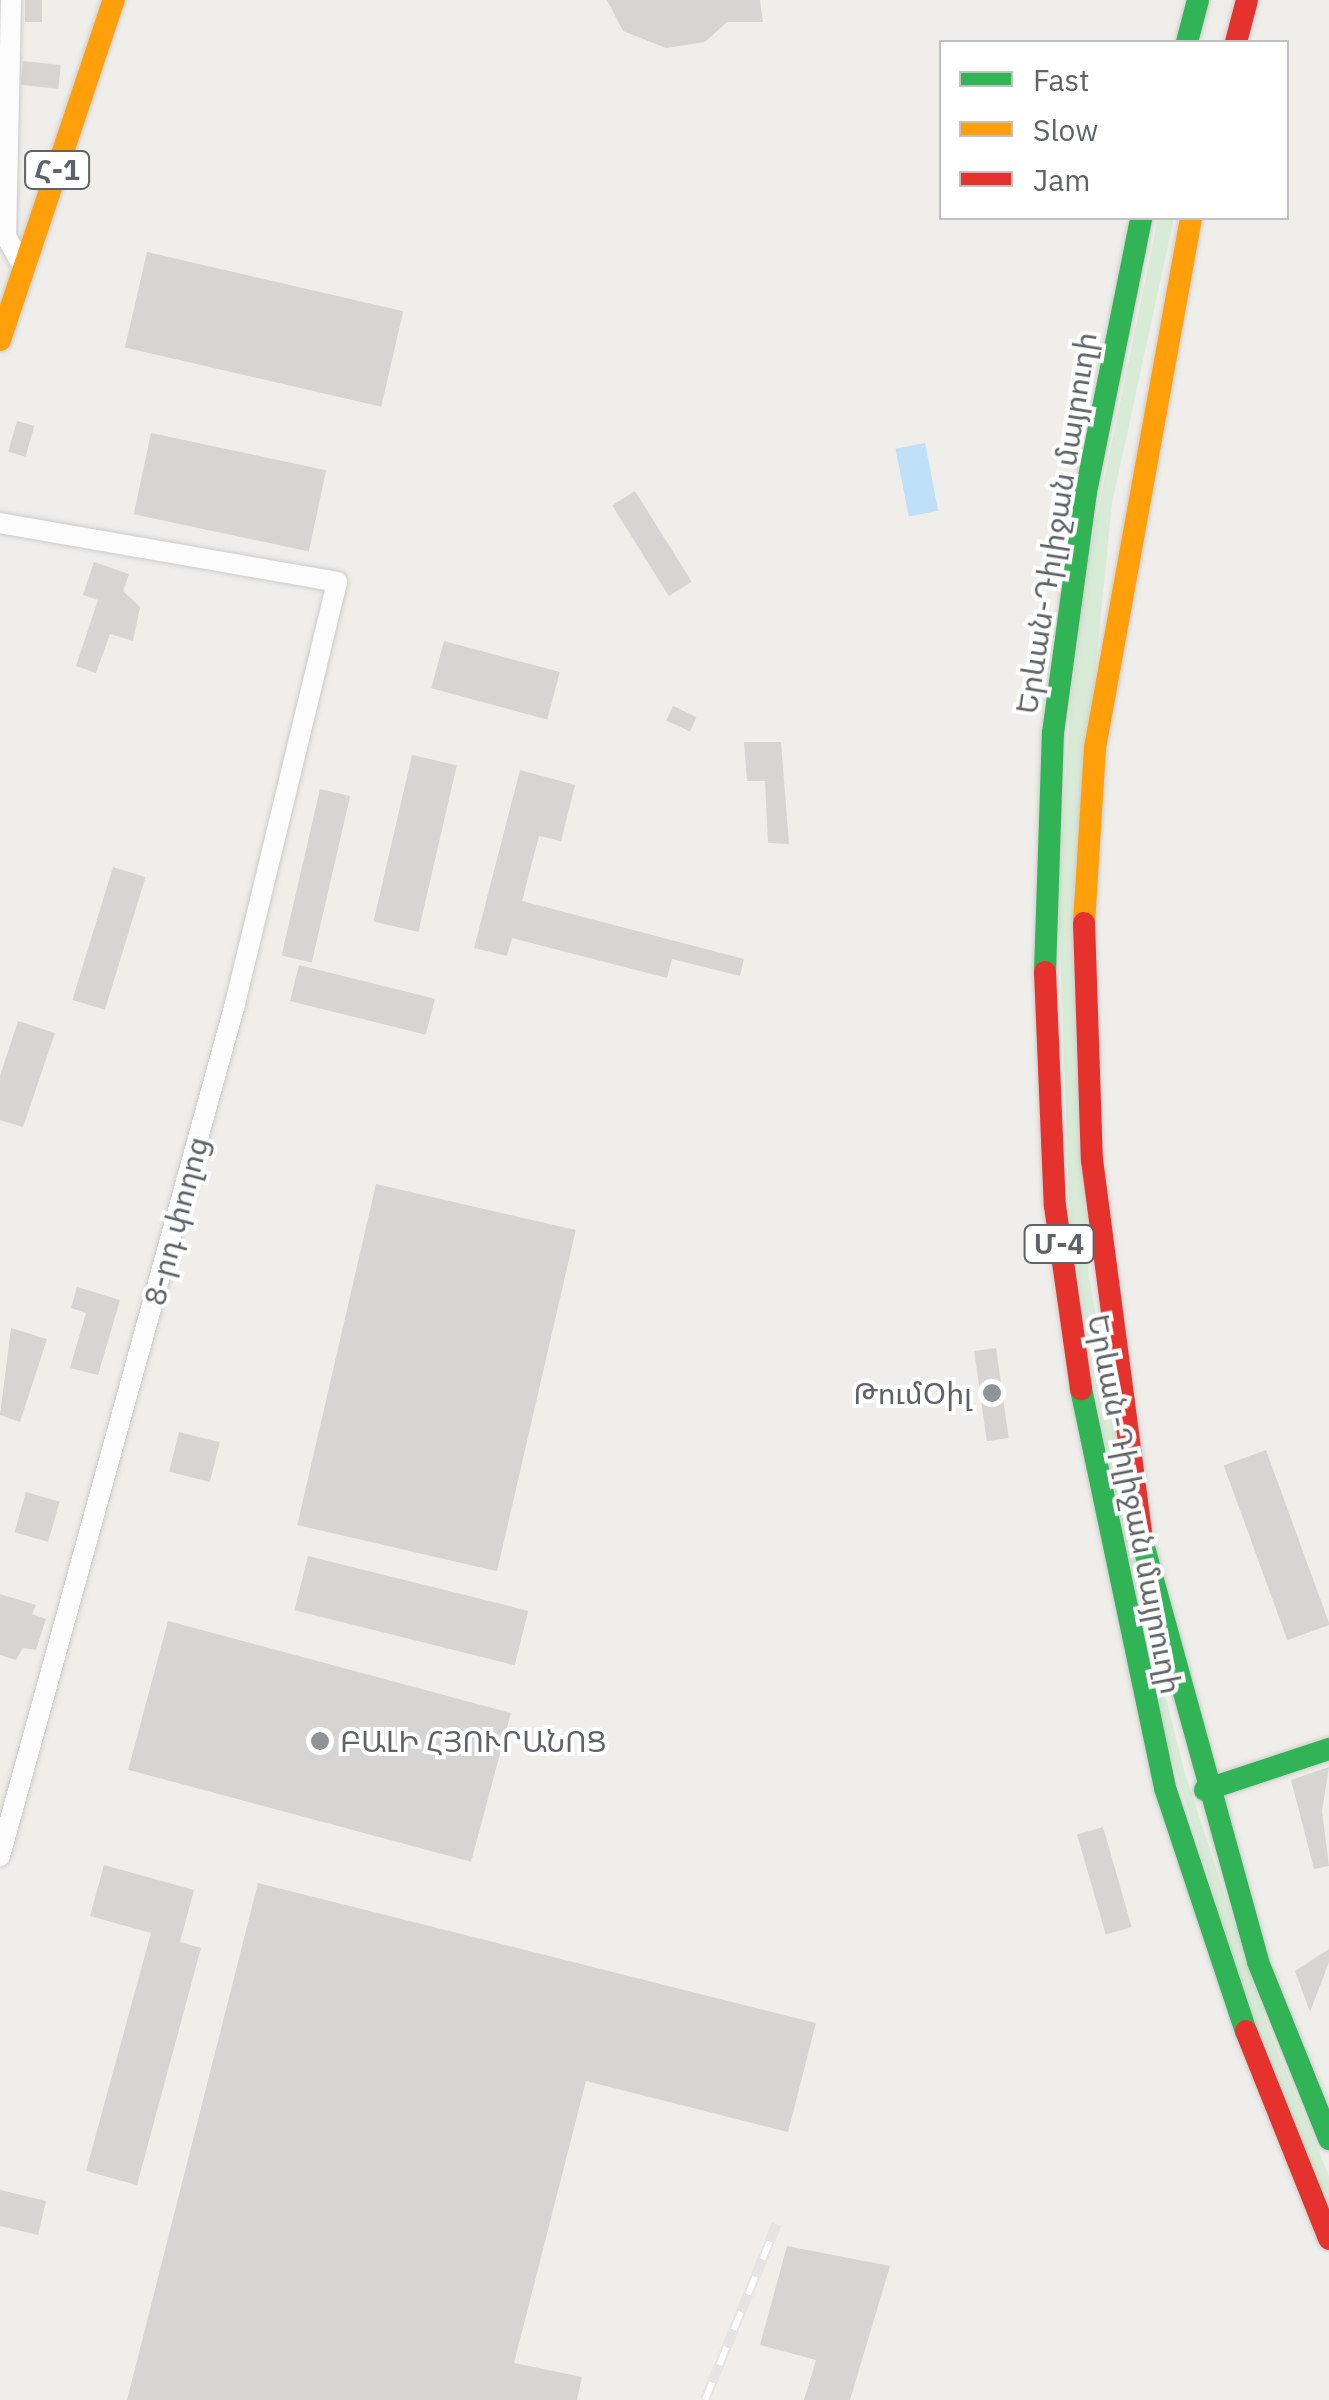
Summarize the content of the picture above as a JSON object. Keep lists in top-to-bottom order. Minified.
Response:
{"streets":{"main road":["Հ-1","Երևան-Դիլիջան մայրուղի","Մ-4"],"street":["8-րդ փողոց"]},"places":["ԹումՕիլ","ԲԱԼԻ ՀՅՈՒՐԱՆՈՑ"],"legend":["Fast","Slow","Jam"]}
